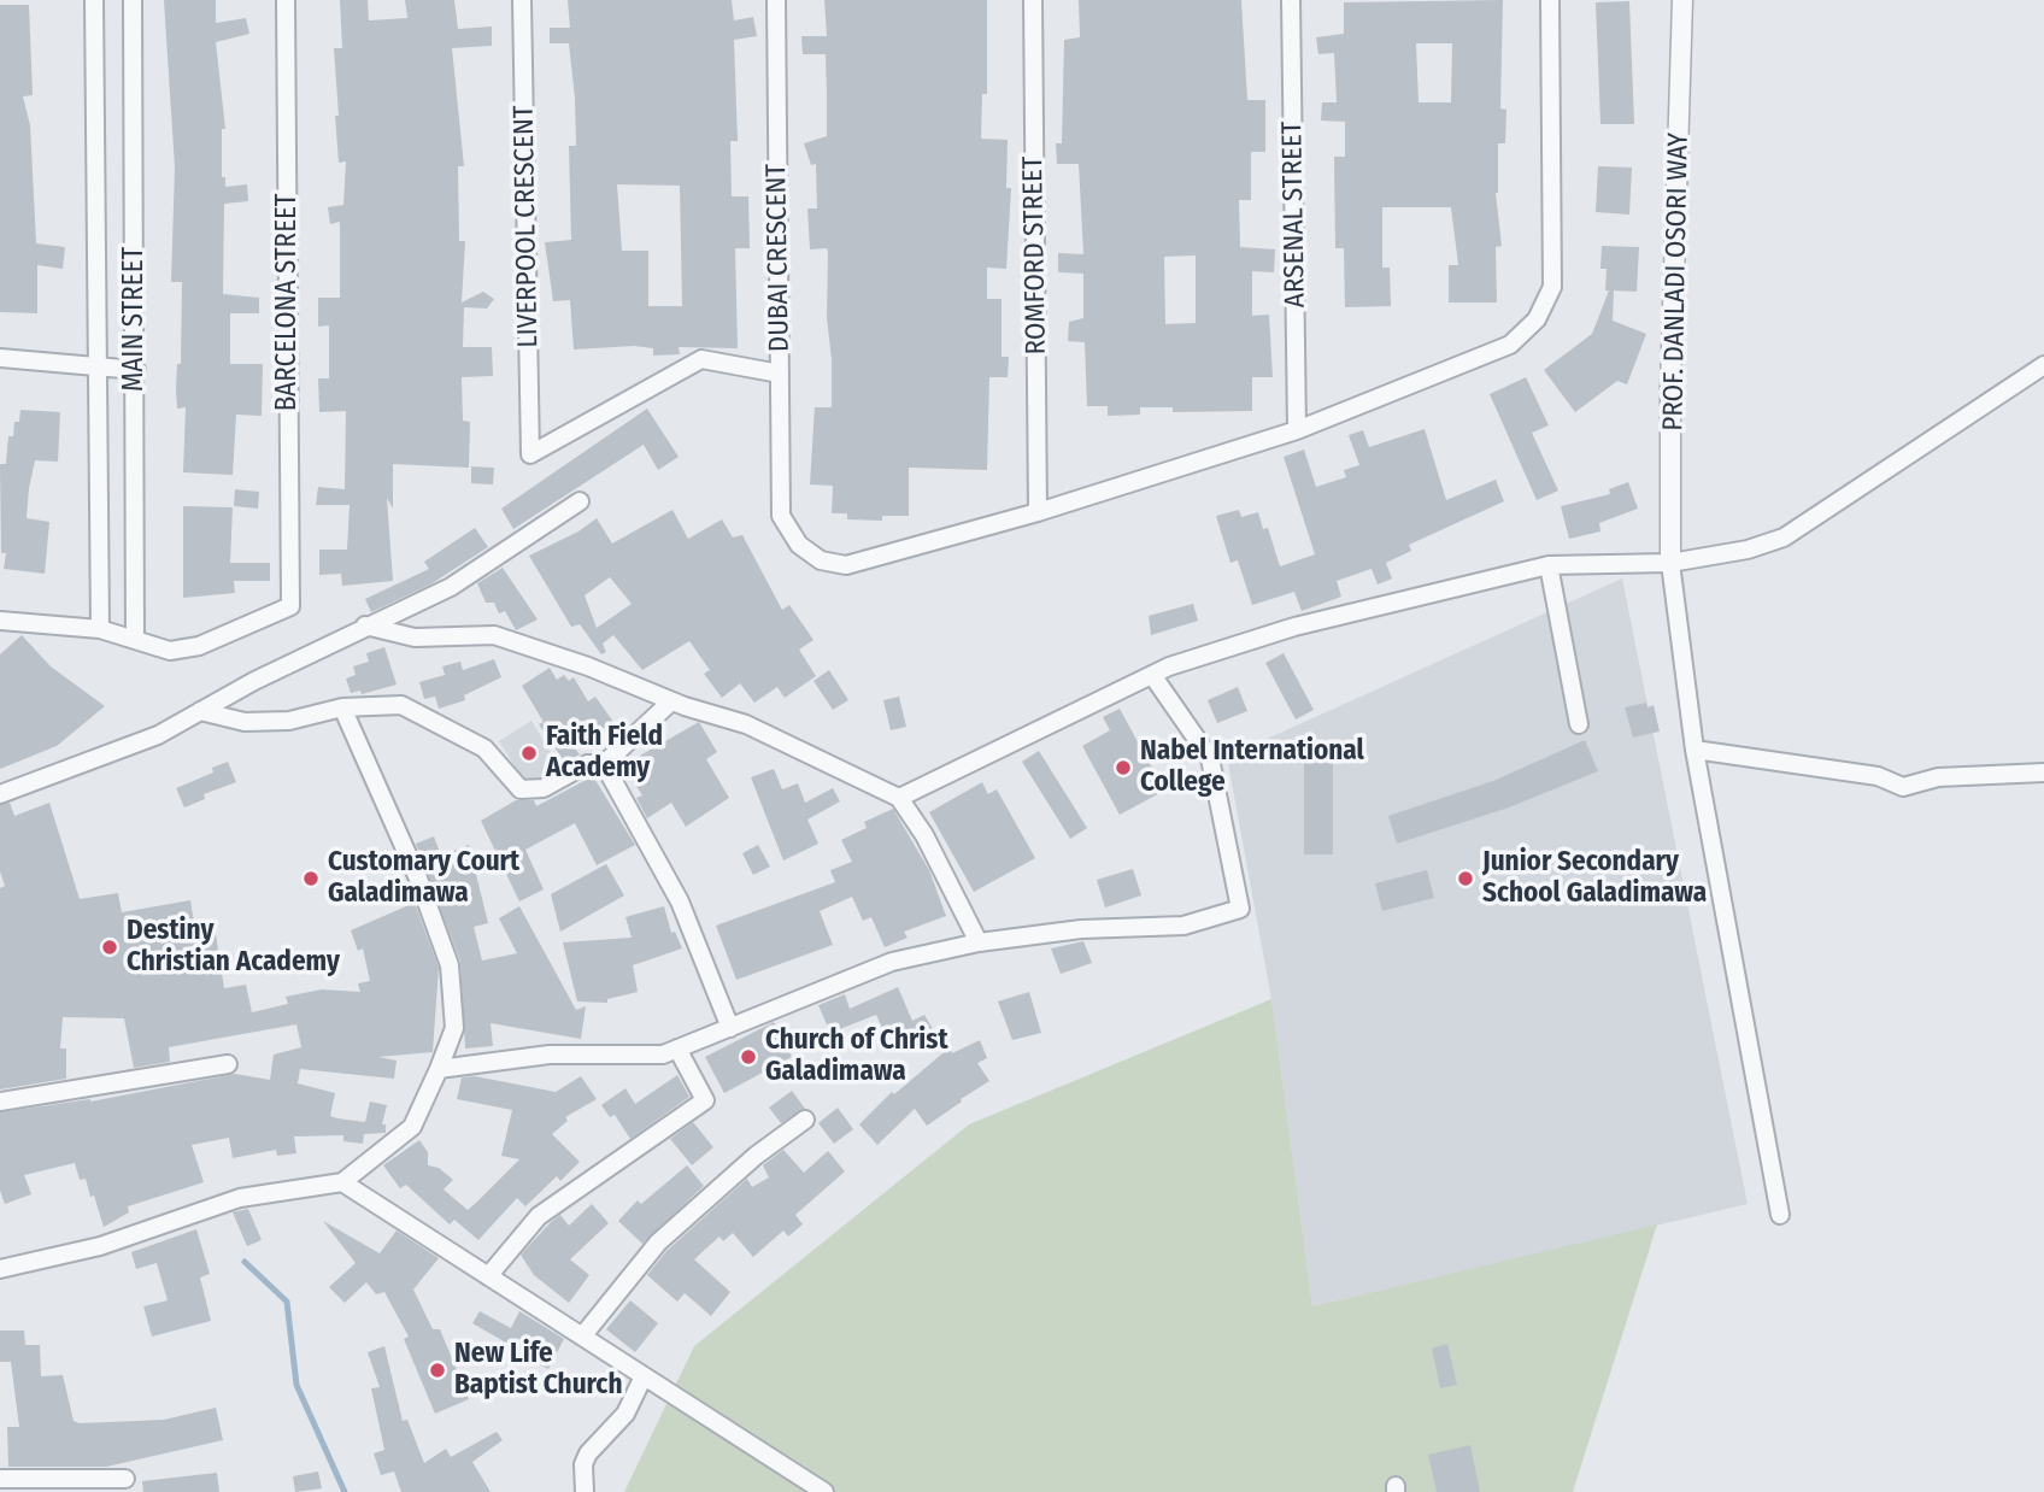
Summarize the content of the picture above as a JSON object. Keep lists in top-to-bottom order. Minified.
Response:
{"streets":{"street":["ARSENAL STREET","LIVERPOOL CRESCENT","ROMFORD STREET","DUBAI CRESCENT","PROF. DANLADI OSORI WAY","BARCELONA STREET","MAIN STREET"]},"crossings":[["LIVERPOOL CRESCENT","DUBAI CRESCENT"],["ROMFORD STREET","DUBAI CRESCENT"],["BARCELONA STREET","MAIN STREET"]],"places":["Faith Field Academy","Nabel International College","Customary Court Galadimawa","Junior Secondary School Galadimawa","Destiny Christian Academy","Church of Christ Galadimawa","New Life Baptist Church"]}
